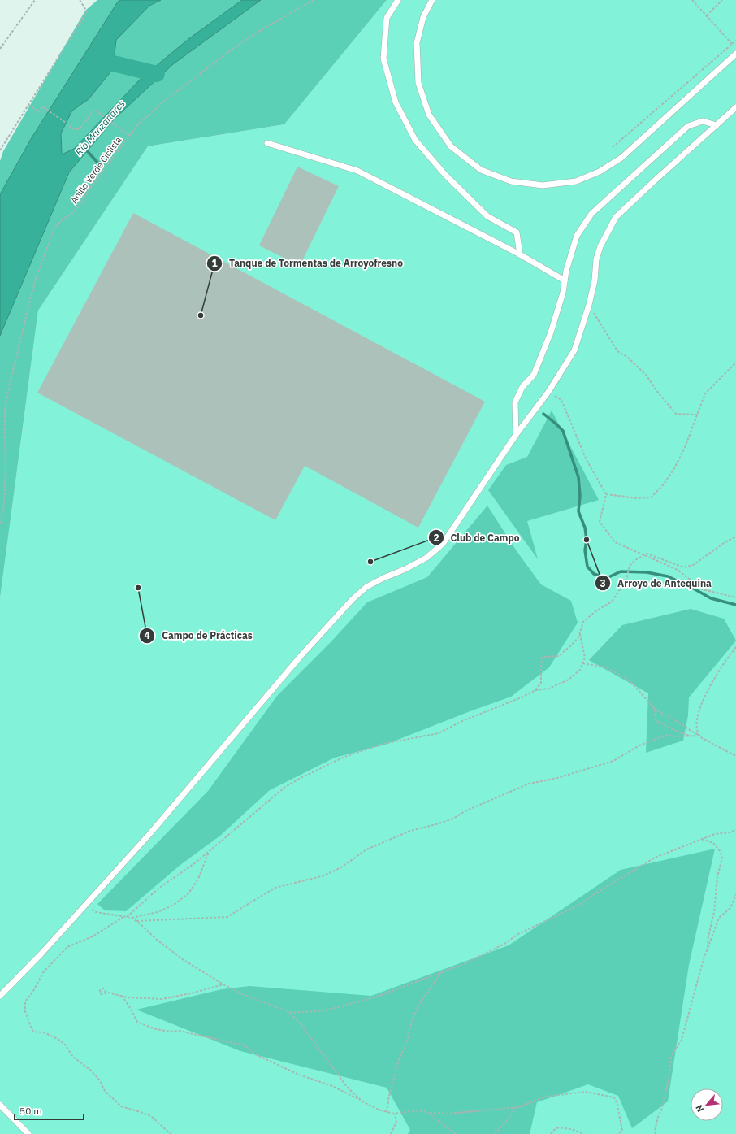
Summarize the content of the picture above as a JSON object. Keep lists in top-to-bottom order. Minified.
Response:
{"streets":{"path":["Anillo Verde Ciclista"]},"water":["Río Manzanares"],"places":["Tanque de Tormentas de Arroyofresno","Arroyo de Antequina","Club de Campo","Campo de Prácticas"],"scale_bar":"50 m","north":"bottom left"}
